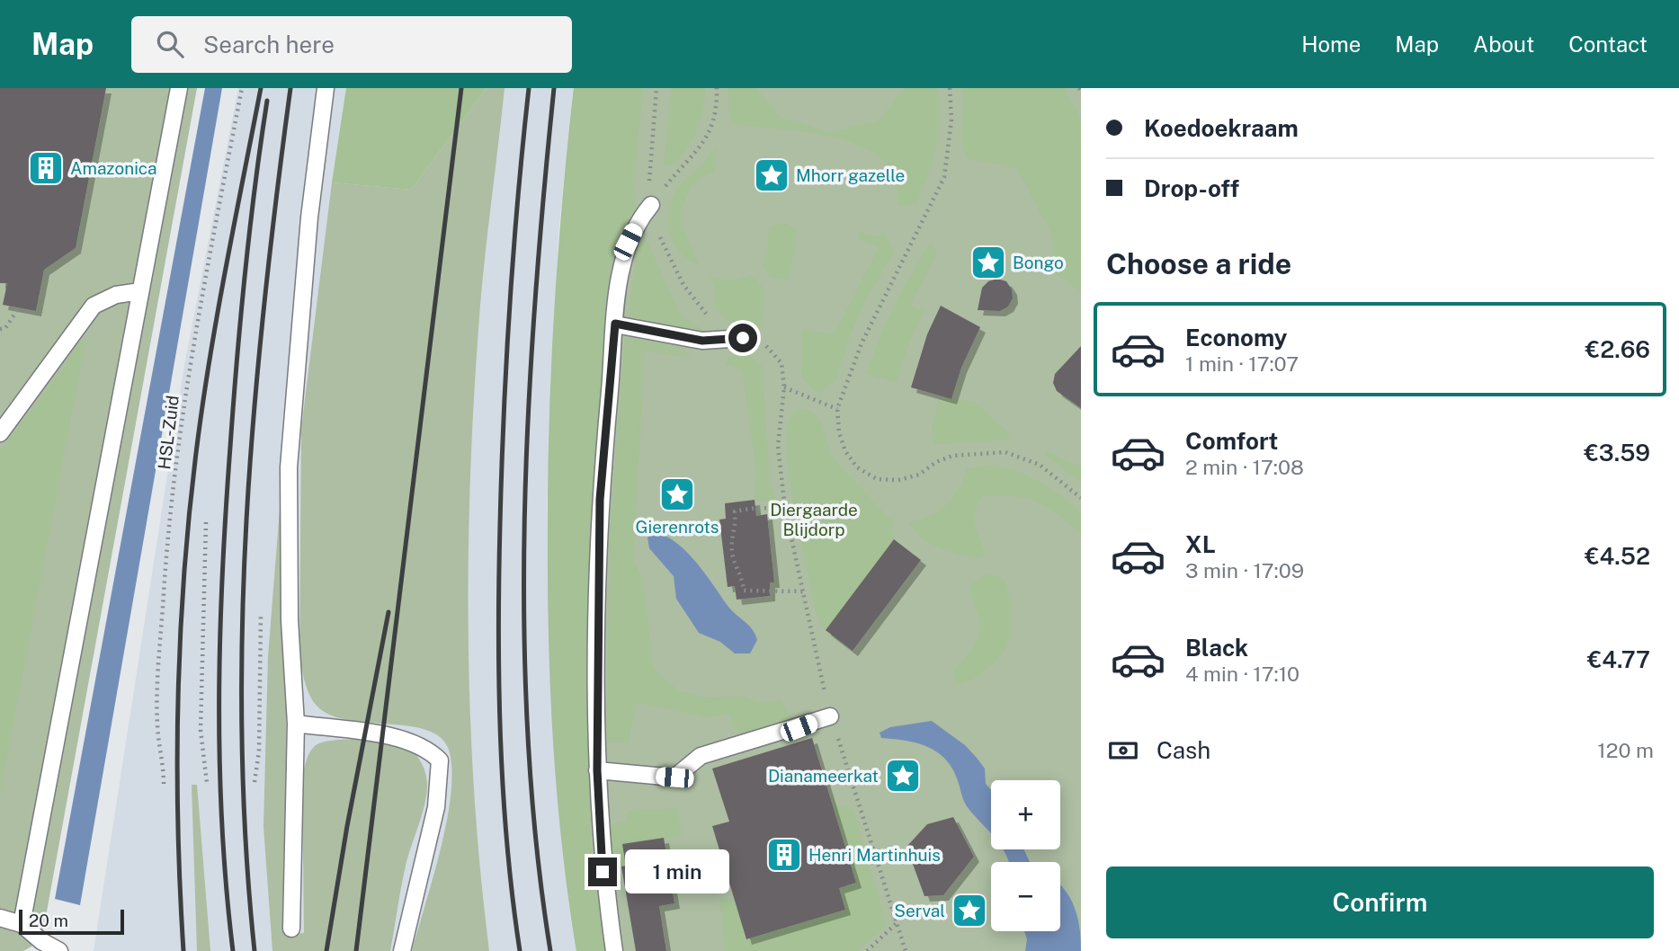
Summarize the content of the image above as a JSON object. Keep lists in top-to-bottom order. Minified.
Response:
{"streets":{"path":["HSL-Zuid"]},"parks":["Diergaarde Blijdorp"],"places":{"building":["Amazonica","Henri Martinhuis"],"place":["Mhorr gazelle","Bongo","Gierenrots","Dianameerkat","Serval"]},"scale_bar":"20 m","page":{"header":"Map","search":"Search here","nav":["Home","Map","About","Contact"],"banner":["Koedoekraam","Drop-off"],"heading":"Choose a ride","list":[{"name":"Economy","note":"1 min · 17:07","value":"€2.66"},{"name":"Comfort","note":"2 min · 17:08","value":"€3.59"},{"name":"XL","note":"3 min · 17:09","value":"€4.52"},{"name":"Black","note":"4 min · 17:10","value":"€4.77"}],"pay":["Cash","120 m"],"map_buttons":["+","−"],"bubble":"1 min","buttons":"Confirm","scale":"20 m"}}
